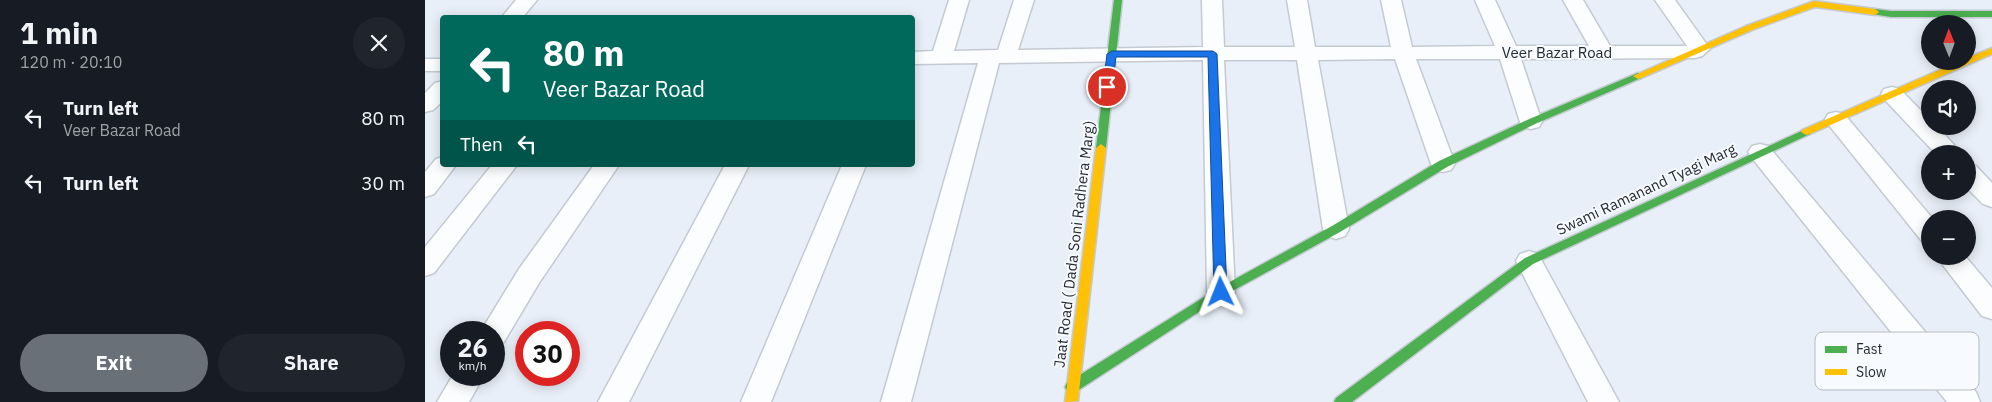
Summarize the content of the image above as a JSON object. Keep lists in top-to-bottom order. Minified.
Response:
{"streets":{"street":["Veer Bazar Road","Swami Ramanand Tyagi Marg","Jaat Road ( Dada Soni Radhera Marg)"]},"crossings":[["Veer Bazar Road","Jaat Road ( Dada Soni Radhera Marg)"]],"legend":["Fast","Slow"],"north":"top","page":{"heading":["1 min","120 m · 20:10"],"map_buttons":["+","−"],"turn":["80 m","Veer Bazar Road"],"list":[{"name":"Turn left","note":"Veer Bazar Road","value":"80 m"},{"name":"Turn left","value":"30 m"}],"then":"Then","speed":"26 km/h","limit":"30","buttons":["Exit","Share"]}}
